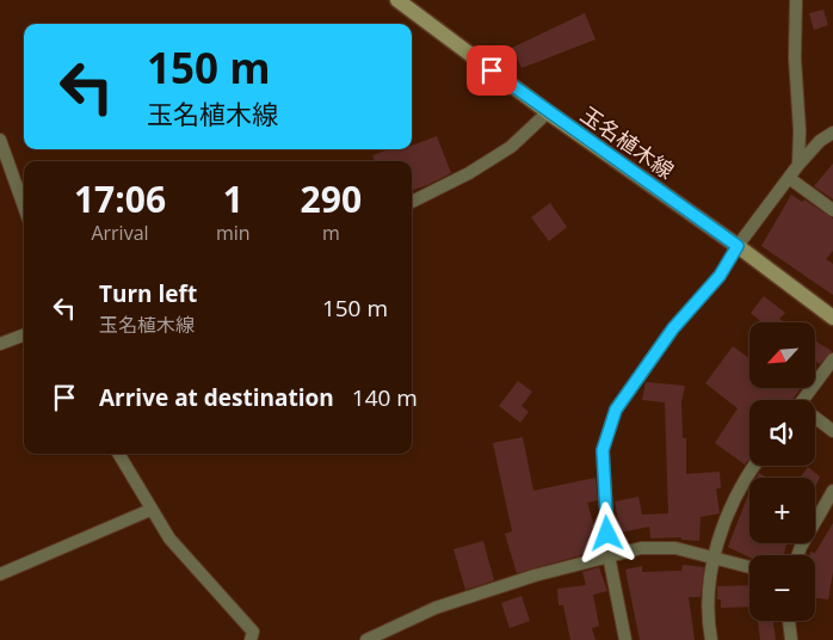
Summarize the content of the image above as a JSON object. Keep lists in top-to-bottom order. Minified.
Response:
{"streets":{"main road":["玉名植木線"]},"north":"bottom left","page":{"turn":["150 m","玉名植木線"],"eta":["17:06","Arrival","1","min","290","m"],"list":[{"name":"Turn left","note":"玉名植木線","value":"150 m"},{"name":"Arrive at destination","value":"140 m"}],"map_buttons":["+","−"]}}
